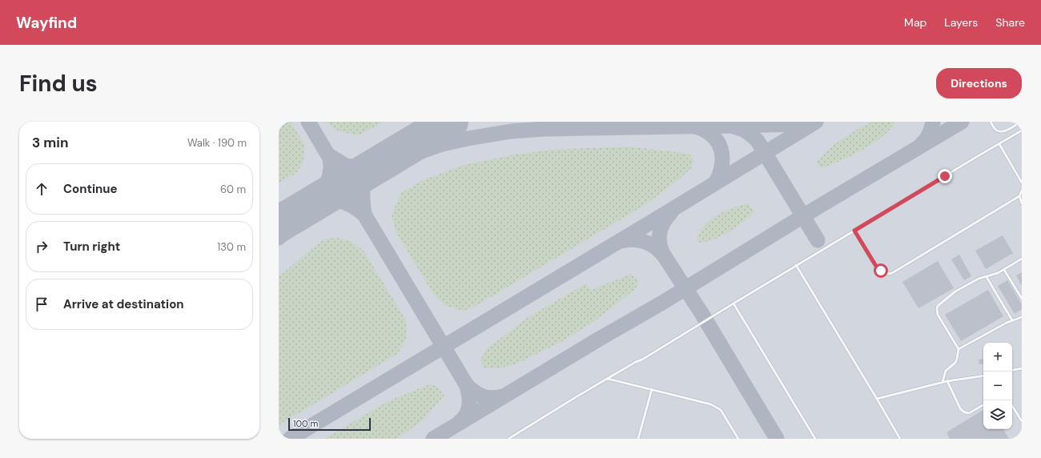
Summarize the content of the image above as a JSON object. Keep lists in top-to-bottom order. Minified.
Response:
{"scale_bar":"100 m","page":{"header":"Wayfind","nav":["Map","Layers","Share"],"buttons":"Directions","title":"Find us","heading":["3 min","Walk · 190 m"],"list":[["Continue","60 m"],["Turn right","130 m"],"Arrive at destination"],"map_buttons":["+","−"],"scale":"100 m"}}
